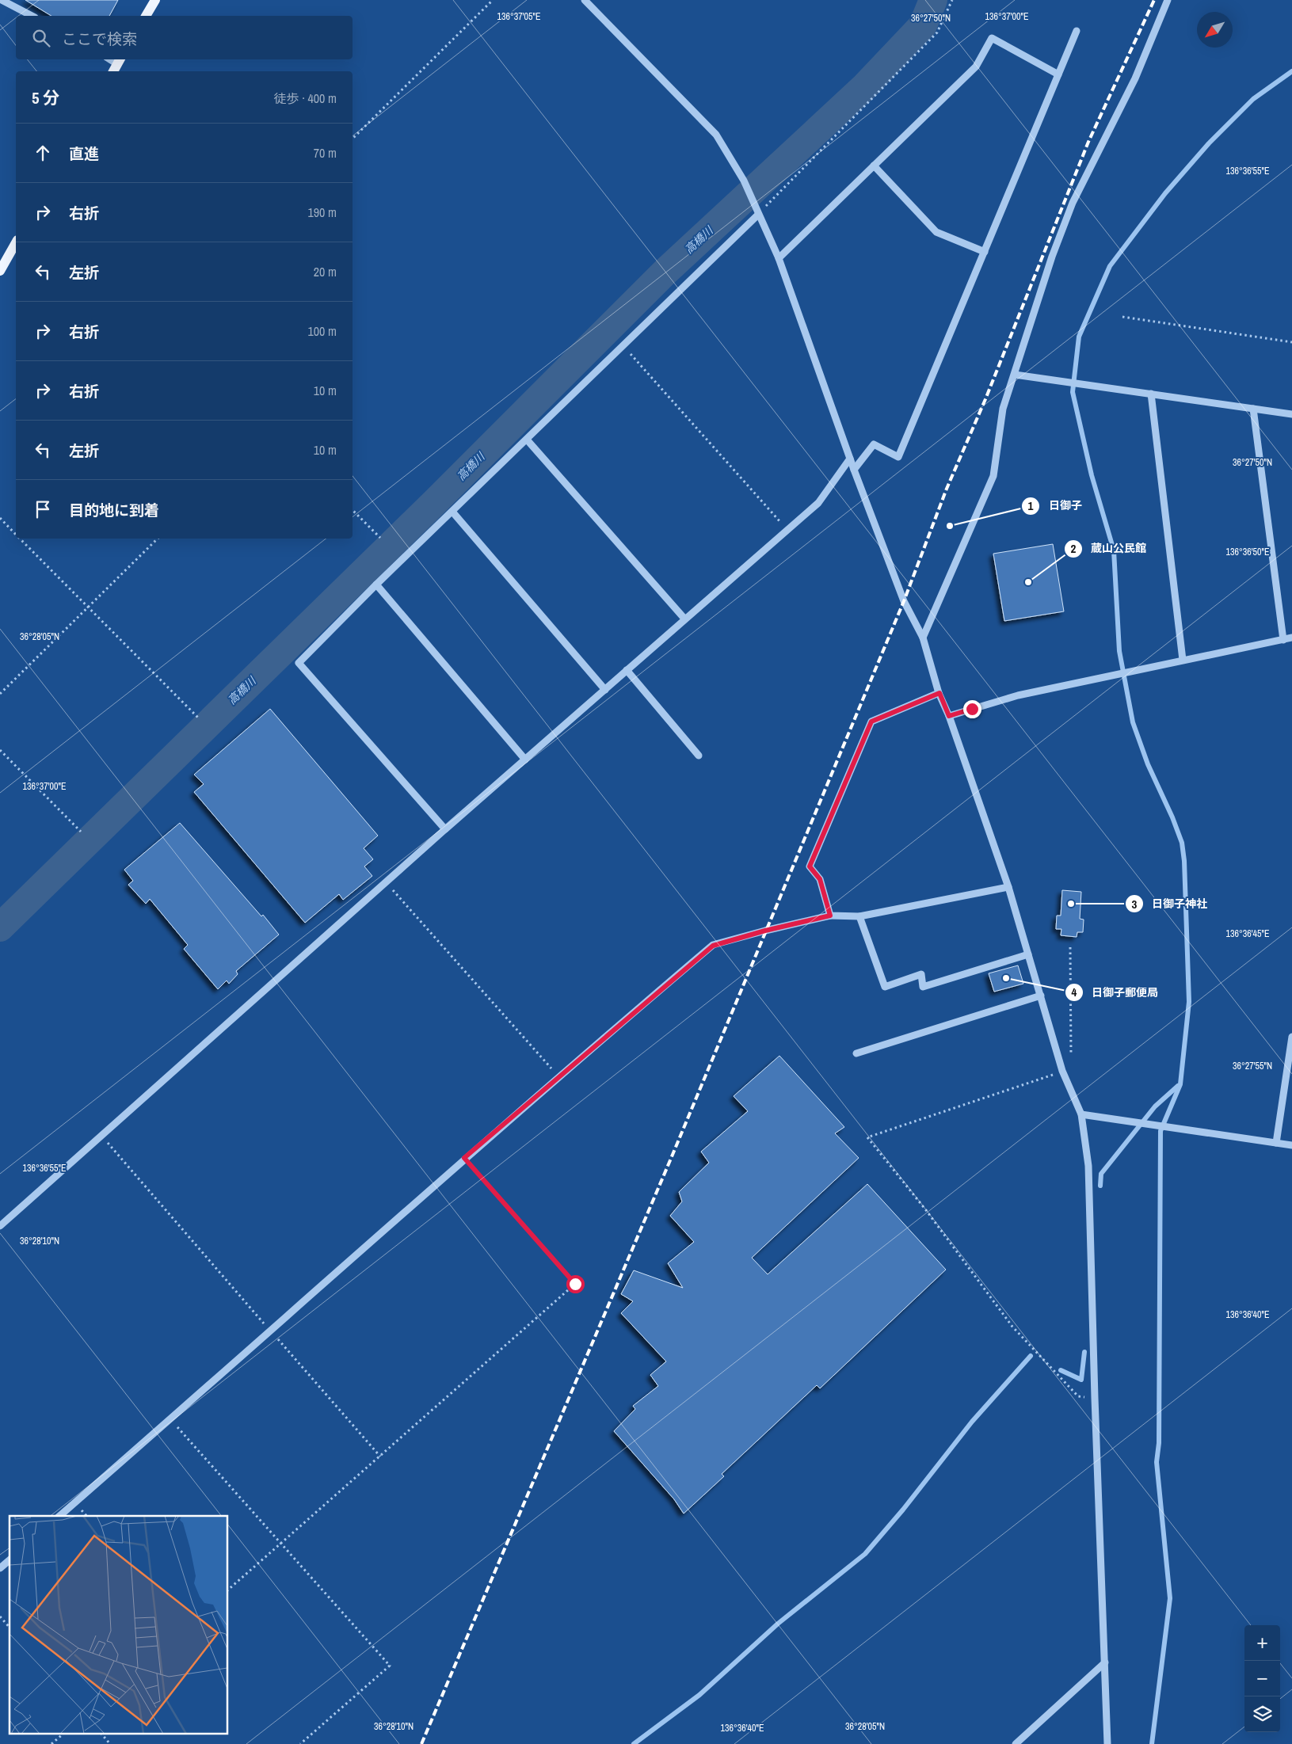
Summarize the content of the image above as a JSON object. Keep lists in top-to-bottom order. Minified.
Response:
{"water":["高橋川"],"places":["日御子","蔵山公民館","日御子神社","日御子郵便局"],"north":"bottom left","page":{"search":"ここで検索","heading":["5 分","徒歩 · 400 m"],"list":[["直進","70 m"],["右折","190 m"],["左折","20 m"],["右折","100 m"],["右折","10 m"],["左折","10 m"],"目的地に到着"],"map_buttons":["+","−"]},"coordinates":["136°37'05\"E","136°37'00\"E","36°27'50\"N","136°36'55\"E","136°36'50\"E","36°28'05\"N","136°36'45\"E","36°27'55\"N","36°28'10\"N","136°36'40\"E"]}
